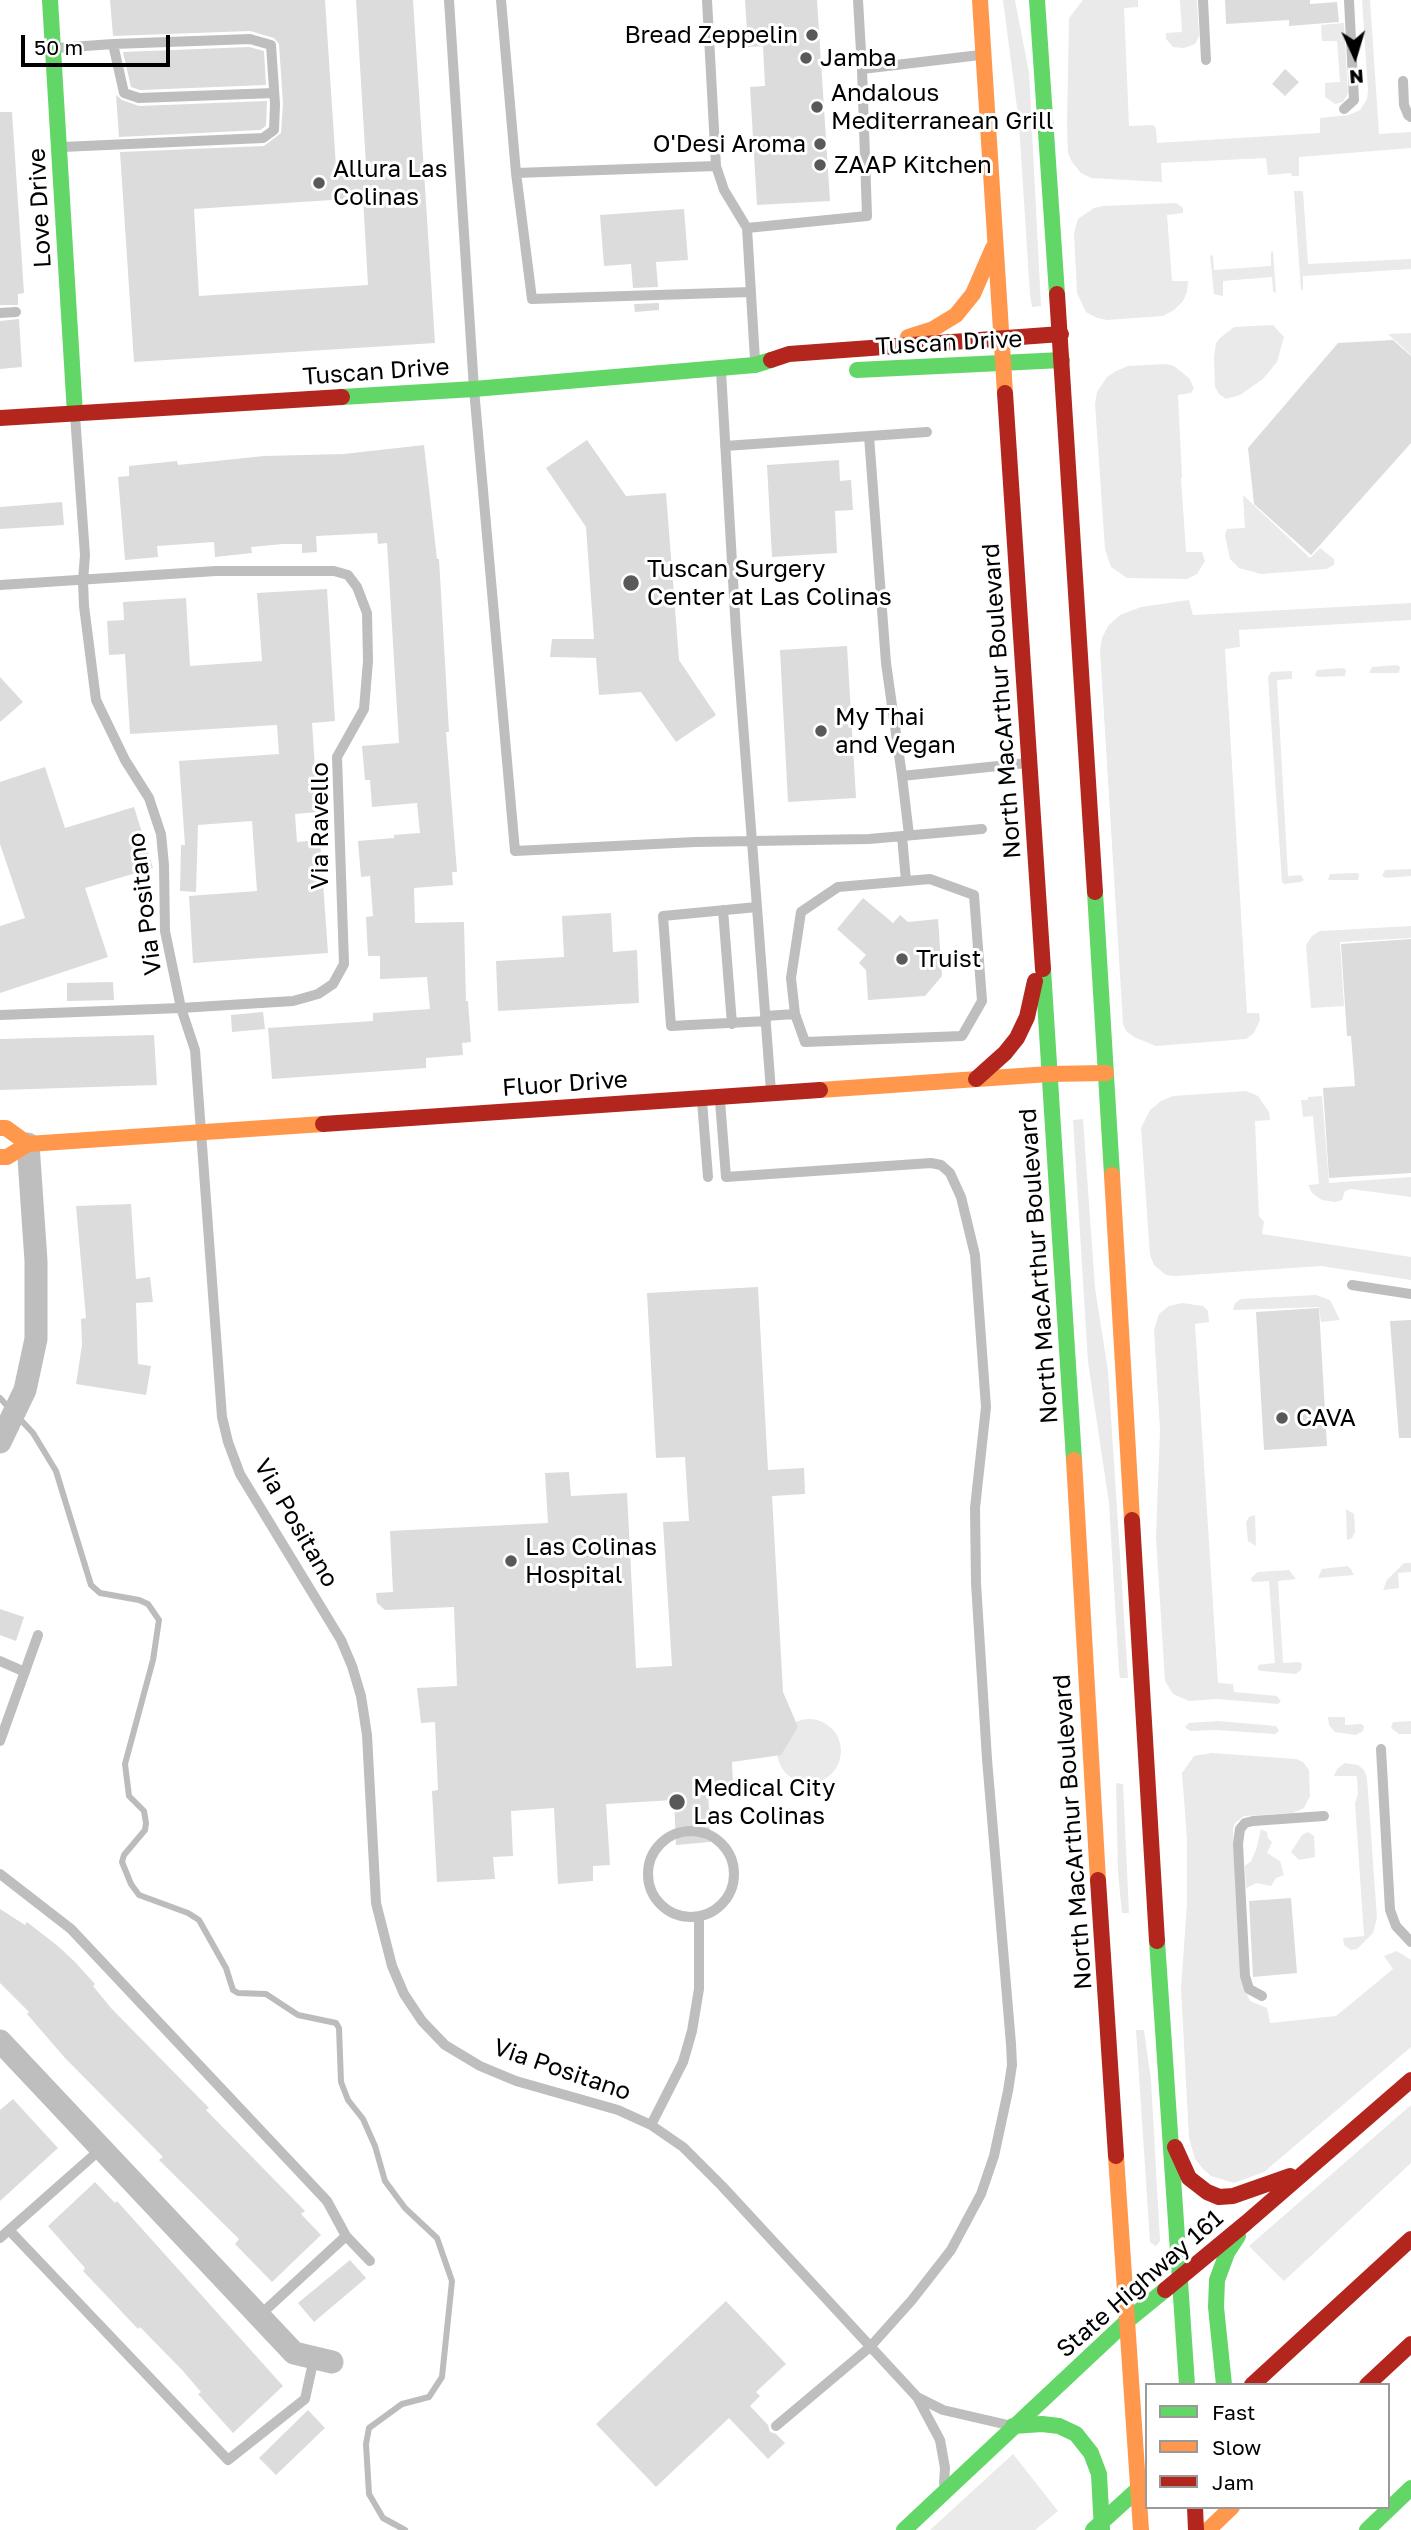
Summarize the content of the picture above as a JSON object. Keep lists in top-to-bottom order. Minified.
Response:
{"streets":{"main road":["Love Drive","Tuscan Drive","North MacArthur Boulevard","Fluor Drive","State Highway 161"],"lane":["Via Ravello","Via Positano"]},"crossings":[["Love Drive","Tuscan Drive"],["Love Drive","Via Positano"],["Tuscan Drive","North MacArthur Boulevard"],["Tuscan Drive","Via Positano"],["North MacArthur Boulevard","Fluor Drive"],["North MacArthur Boulevard","State Highway 161"],["Via Ravello","Via Positano"],["Via Positano","Fluor Drive"]],"places":["Bread Zeppelin","Jamba","Andalous Mediterranean Grill","O'Desi Aroma","ZAAP Kitchen","Allura Las Colinas","Tuscan Surgery Center at Las Colinas","My Thai and Vegan","Truist","CAVA","Las Colinas Hospital","Medical City Las Colinas"],"legend":["Fast","Slow","Jam"],"scale_bar":"50 m","north":"bottom"}
